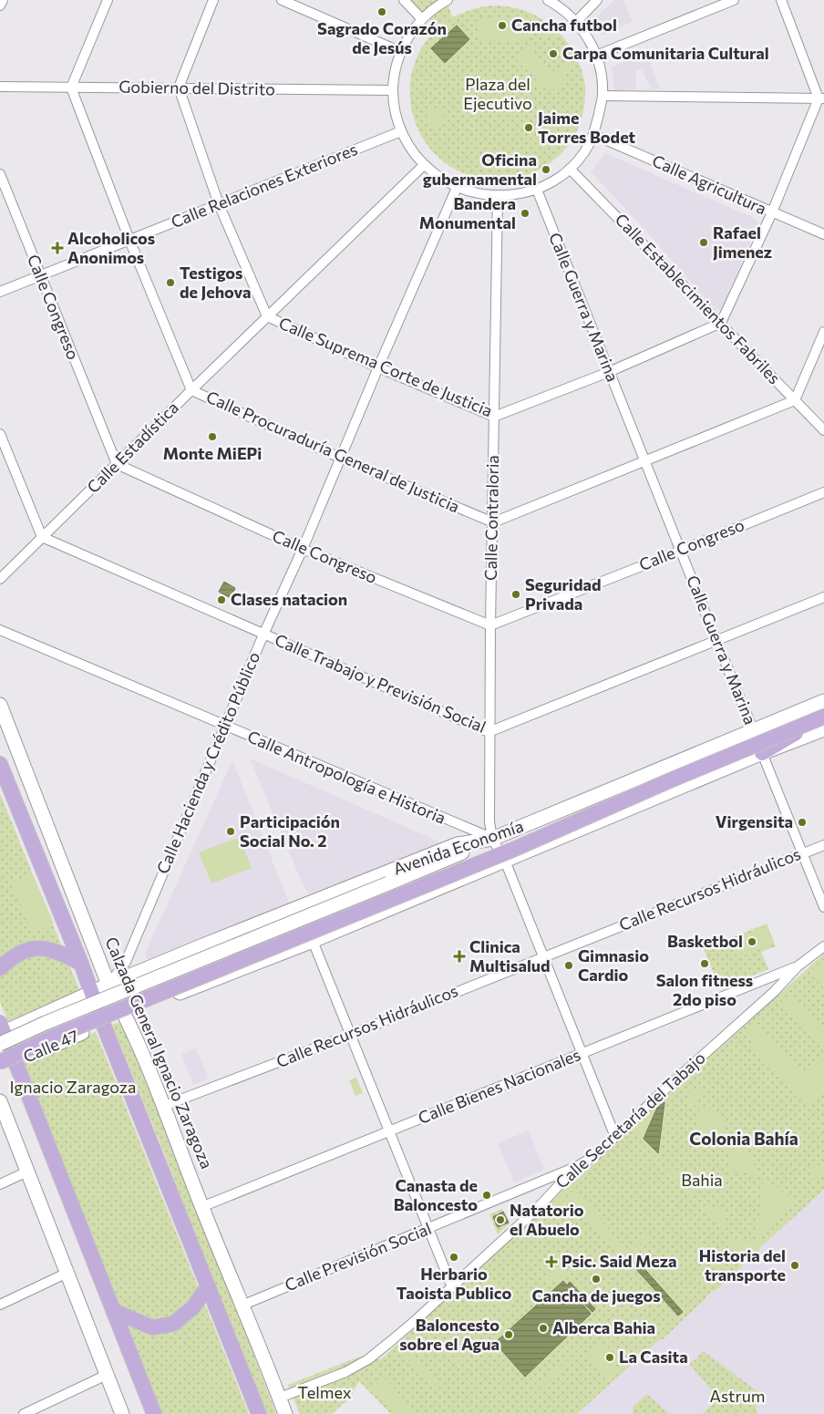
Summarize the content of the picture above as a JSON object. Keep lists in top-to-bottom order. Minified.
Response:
{"streets":{"main road":["Avenida Economía","Calle 47","Calzada General Ignacio Zaragoza"],"street":["Gobierno del Distrito","Calle Agricultura","Calle Relaciones Exteriores","Calle Establecimientos Fabriles","Calle Congreso","Calle Guerra y Marina","Calle Suprema Corte de Justicia","Calle Estadística","Calle Procuraduría General de Justicia","Calle Contraloria","Calle Trabajo y Previsión Social","Calle Hacienda y Crédito Público","Calle Antropología e Historia","Calle Recursos Hidráulicos","Calle Bienes Nacionales","Calle Secretaría del Tabajo","Calle Previsión Social"]},"crossings":[["Gobierno del Distrito","Calle Suprema Corte de Justicia"],["Gobierno del Distrito","Calle Procuraduría General de Justicia"],["Calle Relaciones Exteriores","Calle Congreso"],["Calle Relaciones Exteriores","Calle Suprema Corte de Justicia"],["Calle Relaciones Exteriores","Calle Procuraduría General de Justicia"],["Calle Establecimientos Fabriles","Calle Suprema Corte de Justicia"],["Calle Congreso","Calle Guerra y Marina"],["Calle Congreso","Calle Estadística"],["Calle Congreso","Calle Contraloria"],["Calle Congreso","Calle Hacienda y Crédito Público"],["Calle Guerra y Marina","Calle Suprema Corte de Justicia"],["Calle Guerra y Marina","Calle Trabajo y Previsión Social"],["Calle Guerra y Marina","Avenida Economía"],["Calle Guerra y Marina","Calle Recursos Hidráulicos"],["Calle Suprema Corte de Justicia","Calle Estadística"],["Calle Suprema Corte de Justicia","Calle Contraloria"],["Calle Suprema Corte de Justicia","Calle Hacienda y Crédito Público"],["Calle Estadística","Calle Procuraduría General de Justicia"],["Calle Estadística","Calle Trabajo y Previsión Social"],["Calle Procuraduría General de Justicia","Calle Contraloria"],["Calle Procuraduría General de Justicia","Calle Hacienda y Crédito Público"],["Calle Contraloria","Calle Trabajo y Previsión Social"],["Calle Contraloria","Calle Antropología e Historia"],["Calle Contraloria","Avenida Economía"],["Calle Trabajo y Previsión Social","Calle Hacienda y Crédito Público"],["Calle Hacienda y Crédito Público","Calle Antropología e Historia"],["Calle Hacienda y Crédito Público","Avenida Economía"],["Calle Hacienda y Crédito Público","Calzada General Ignacio Zaragoza"],["Calle Antropología e Historia","Avenida Economía"],["Avenida Economía","Calle 47"],["Avenida Economía","Calzada General Ignacio Zaragoza"],["Calle Recursos Hidráulicos","Calzada General Ignacio Zaragoza"],["Calzada General Ignacio Zaragoza","Calle Bienes Nacionales"],["Calzada General Ignacio Zaragoza","Calle Secretaría del Tabajo"],["Calzada General Ignacio Zaragoza","Calle Previsión Social"],["Calle Bienes Nacionales","Calle Secretaría del Tabajo"],["Calle Secretaría del Tabajo","Calle Previsión Social"]],"districts":["Colonia Bahía"],"parks":["Plaza del Ejecutivo","Ignacio Zaragoza","Bahia","Telmex","Astrum"],"places":{"other":["Sagrado Corazón de Jesús","Cancha futbol","Carpa Comunitaria Cultural","Jaime Torres Bodet","Oficina gubernamental","Bandera Monumental","Rafael Jimenez","Testigos de Jehova","Monte MiEPi","Seguridad Privada","Clases natacion","Virgensita","Participación Social No. 2","Basketbol","Salon fitness 2do piso","Gimnasio Cardio","Canasta de Baloncesto","Natatorio el Abuelo","Herbario Taoista Publico","Historia del transporte","Cancha de juegos","Alberca Bahia","Baloncesto sobre el Agua","La Casita"],"health":["Alcoholicos Anonimos","Clinica Multisalud","Psic. Said Meza"]}}
